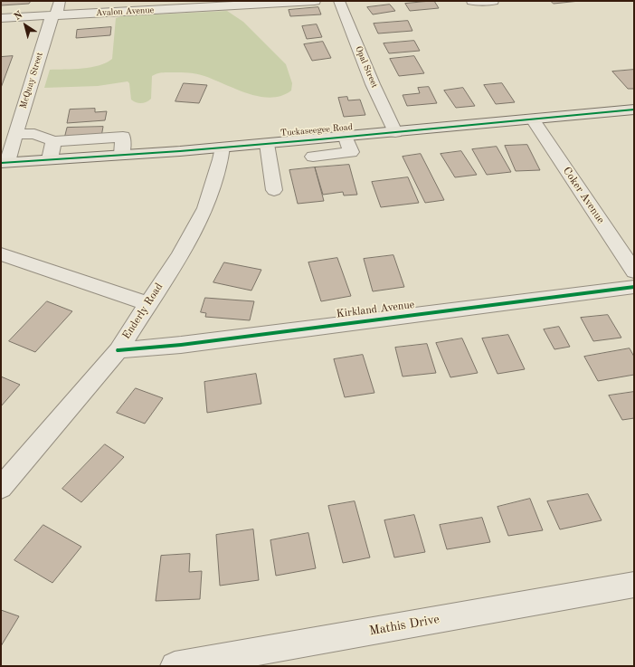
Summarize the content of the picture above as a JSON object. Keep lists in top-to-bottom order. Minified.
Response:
{"streets":{"main road":["Tuckaseegee Road"],"street":["Avalon Avenue","Opal Street","McQuay Street","Coker Avenue","Kirkland Avenue","Enderly Road","Mathis Drive"]},"crossings":[["Avalon Avenue","McQuay Street"],["Opal Street","Tuckaseegee Road"],["McQuay Street","Tuckaseegee Road"],["Tuckaseegee Road","Coker Avenue"],["Tuckaseegee Road","Enderly Road"],["Kirkland Avenue","Enderly Road"]],"north":"top left"}
